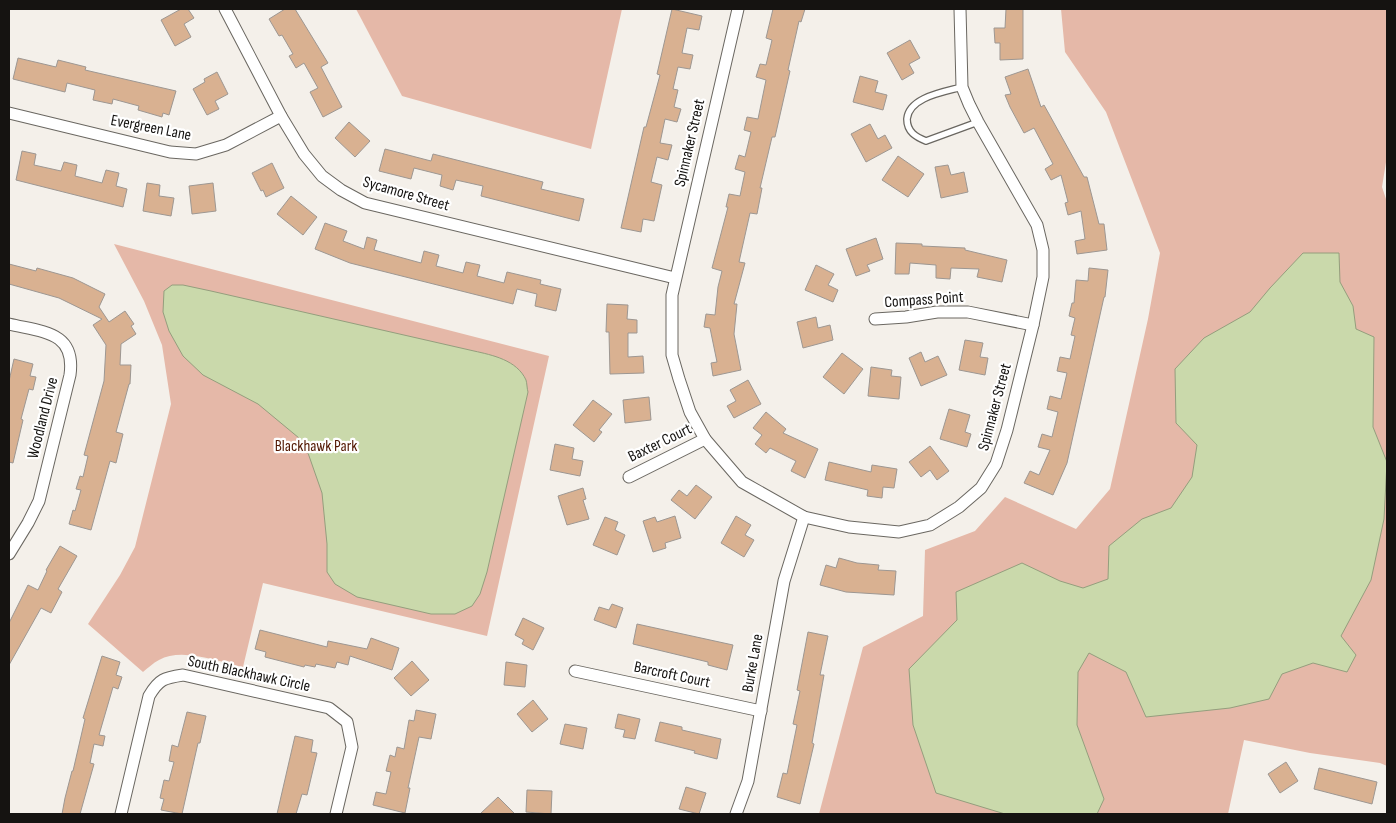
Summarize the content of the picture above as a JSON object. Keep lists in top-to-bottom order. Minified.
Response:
{"streets":{"street":["Evergreen Lane","Spinnaker Street","Sycamore Street","Compass Point","Woodland Drive","Baxter Court","Burke Lane","South Blackhawk Circle","Barcroft Court"]},"crossings":[["Evergreen Lane","Sycamore Street"],["Spinnaker Street","Sycamore Street"],["Spinnaker Street","Compass Point"],["Spinnaker Street","Baxter Court"],["Spinnaker Street","Burke Lane"],["Burke Lane","Barcroft Court"]],"parks":["Blackhawk Park"]}
